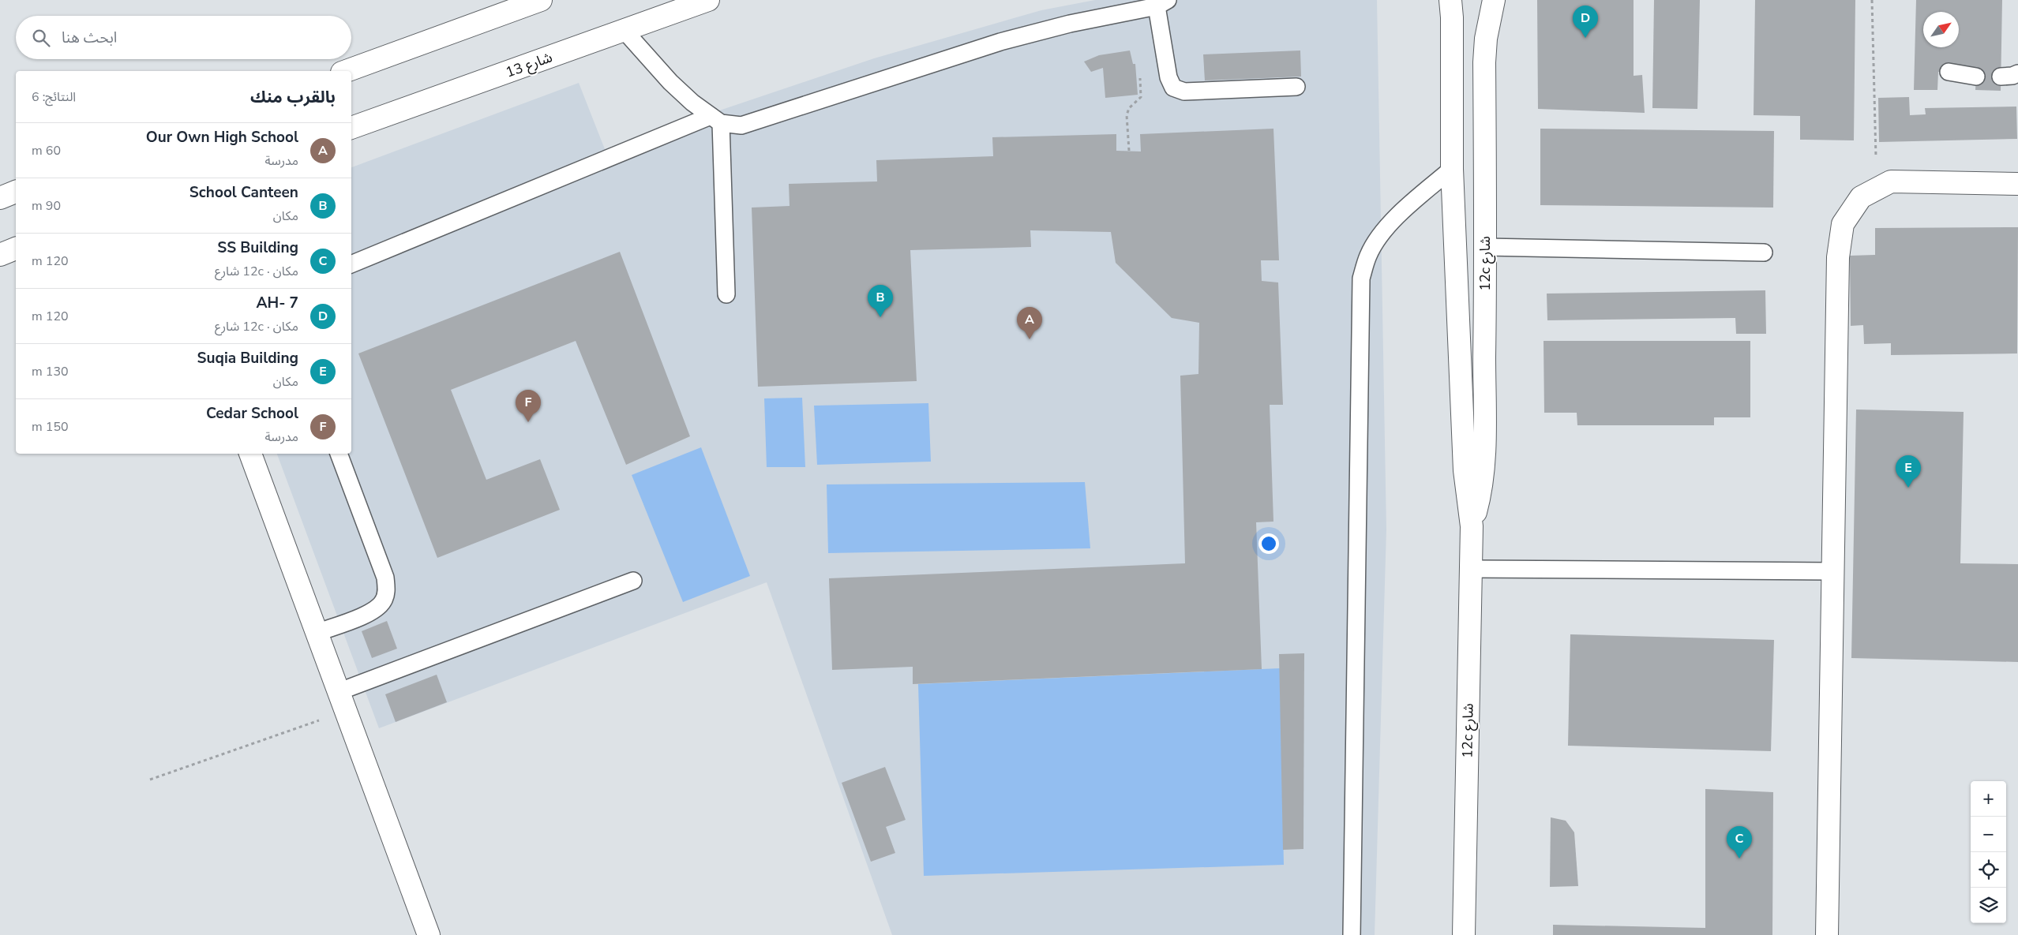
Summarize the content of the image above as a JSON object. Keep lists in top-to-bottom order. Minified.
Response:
{"streets":{"street":["شارع 13","12c شارع"]},"north":"top right","page":{"pins":["D","B","A","F","E","C"],"search":"ابحث هنا","heading":["بالقرب منك","النتائج: 6"],"list":[{"mark":"A","name":"Our Own High School","note":"مدرسة","value":"60 m"},{"mark":"B","name":"School Canteen","note":"مكان","value":"90 m"},{"mark":"C","name":"SS Building","note":"مكان · 12c شارع","value":"120 m"},{"mark":"D","name":"AH- 7","note":"مكان · 12c شارع","value":"120 m"},{"mark":"E","name":"Suqia Building","note":"مكان","value":"130 m"},{"mark":"F","name":"Cedar School","note":"مدرسة","value":"150 m"}],"map_buttons":["+","−"]}}
